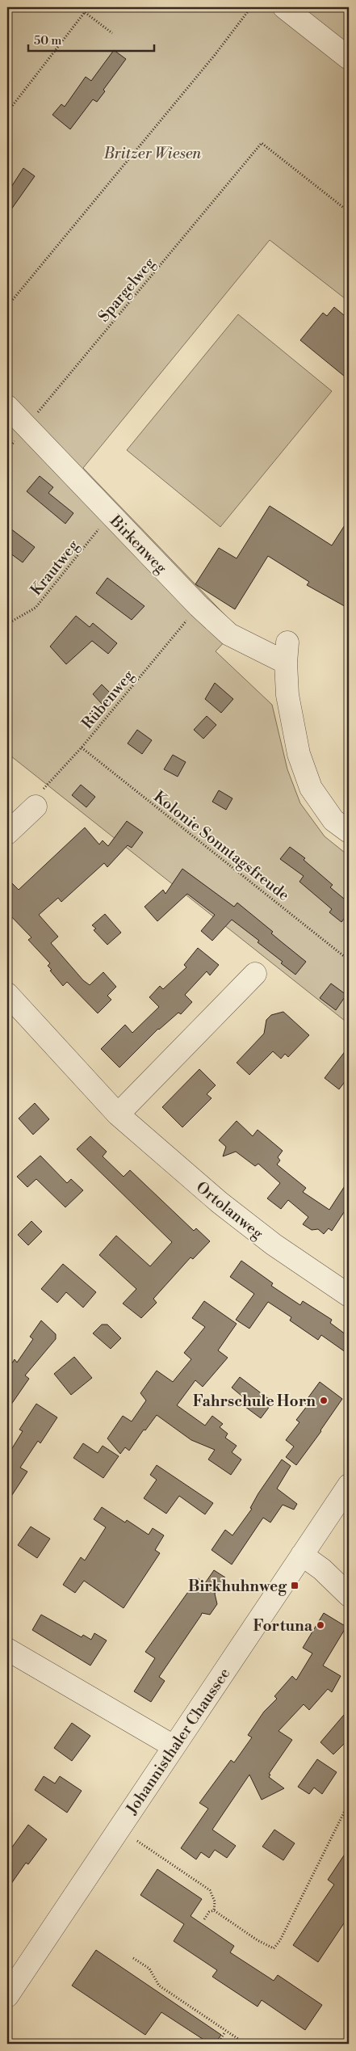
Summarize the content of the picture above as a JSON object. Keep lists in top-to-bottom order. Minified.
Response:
{"streets":{"street":["Birkenweg","Ortolanweg","Johannisthaler Chaussee"],"path":["Spargelweg","Krautweg","Rübenweg","Kolonie Sonntagsfreude"]},"crossings":[["Spargelweg","Birkenweg"],["Birkenweg","Krautweg"],["Birkenweg","Rübenweg"],["Rübenweg","Kolonie Sonntagsfreude"]],"parks":["Britzer Wiesen"],"places":{"other":["Fahrschule Horn","Fortuna"],"transit":["Birkhuhnweg"]},"scale_bar":"50 m"}
